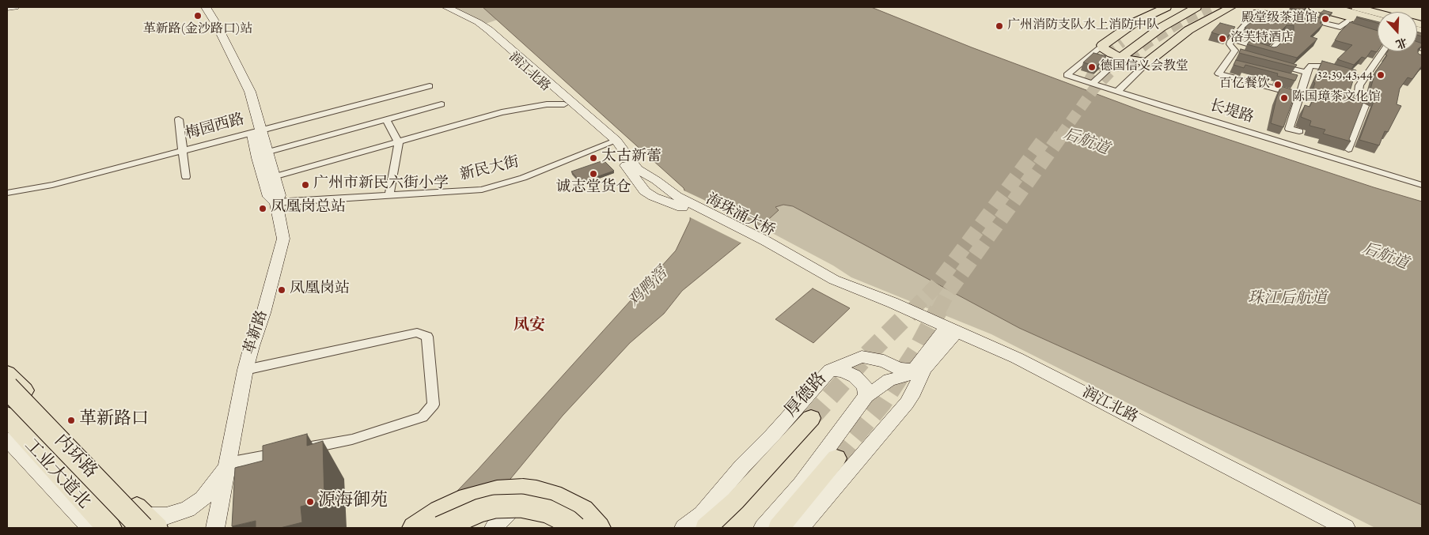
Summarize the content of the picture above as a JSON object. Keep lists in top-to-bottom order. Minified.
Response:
{"streets":{"highway":["内环路"],"main road":["工业大道北"],"street":["润江北路","长堤路","梅园西路","新民大街","海珠涌大桥","革新路","厚德路"]},"crossings":[["润江北路","新民大街"],["润江北路","海珠涌大桥"],["梅园西路","革新路"],["新民大街","海珠涌大桥"],["新民大街","革新路"]],"districts":["凤安"],"water":["后航道","鸡鸭滘","珠江后航道"],"places":["革新路(金沙路口)站","殿堂级茶道馆","广州消防支队水上消防中队","洛芙特酒店","德国信义会教堂","32,39,43,44","百亿餐饮","陈国璋茶文化馆","太古新蕾","诚志堂货仓","广州市新民六街小学","凤凰岗总站","凤凰岗站","革新路口","源海御苑"],"north":"bottom"}
